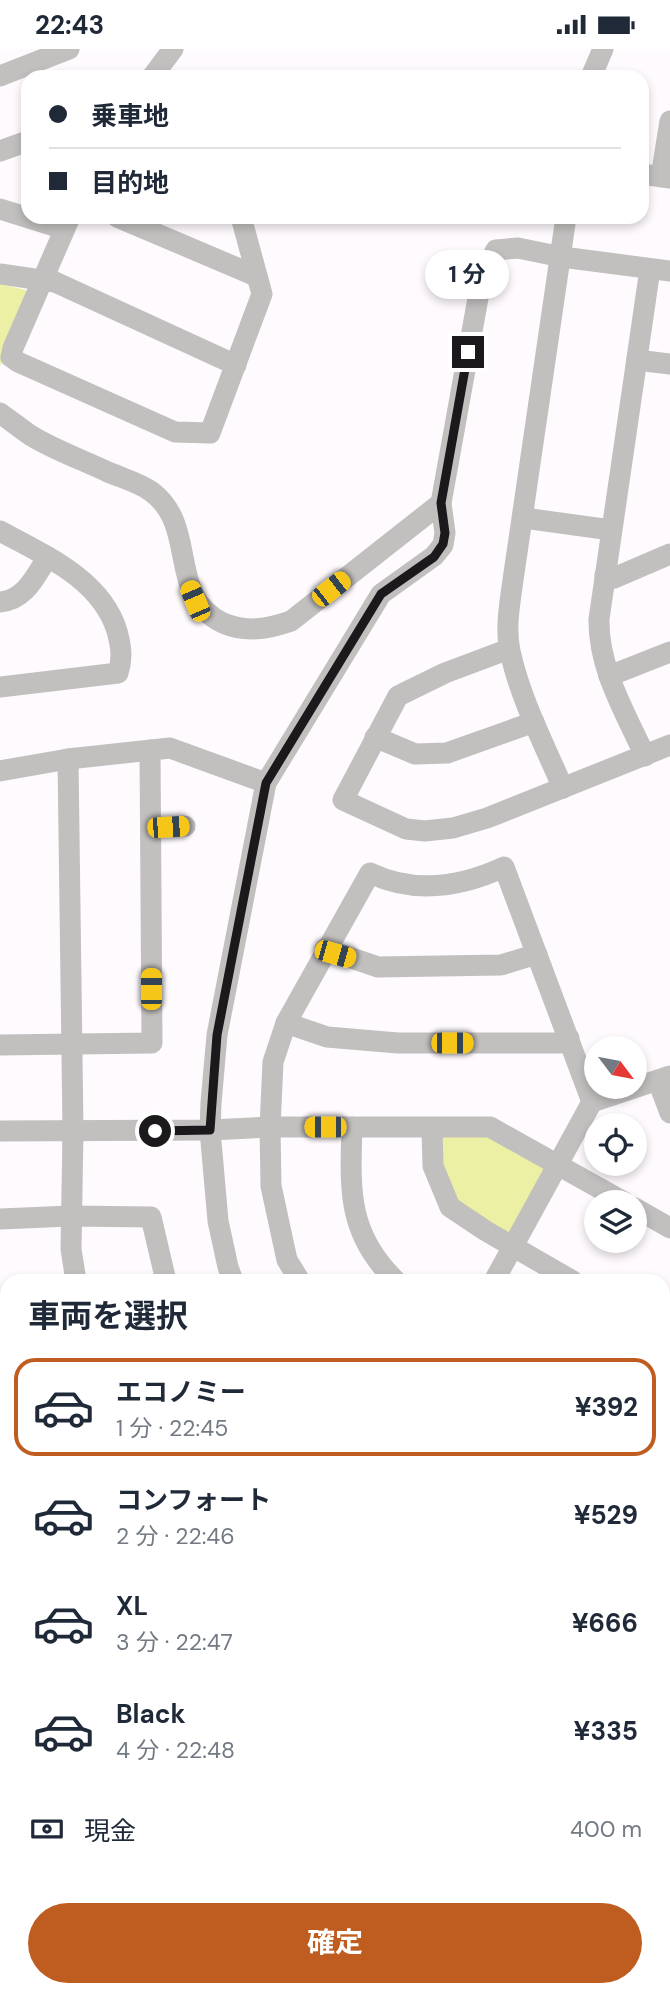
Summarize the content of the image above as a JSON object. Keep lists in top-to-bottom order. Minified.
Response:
{"north":"bottom right","page":{"status":"22:43","banner":["乗車地","目的地"],"bubble":"1 分","heading":"車両を選択","list":[{"name":"エコノミー","note":"1 分 · 22:45","value":"¥392"},{"name":"コンフォート","note":"2 分 · 22:46","value":"¥529"},{"name":"XL","note":"3 分 · 22:47","value":"¥666"},{"name":"Black","note":"4 分 · 22:48","value":"¥335"}],"pay":["現金","400 m"],"buttons":"確定"}}
